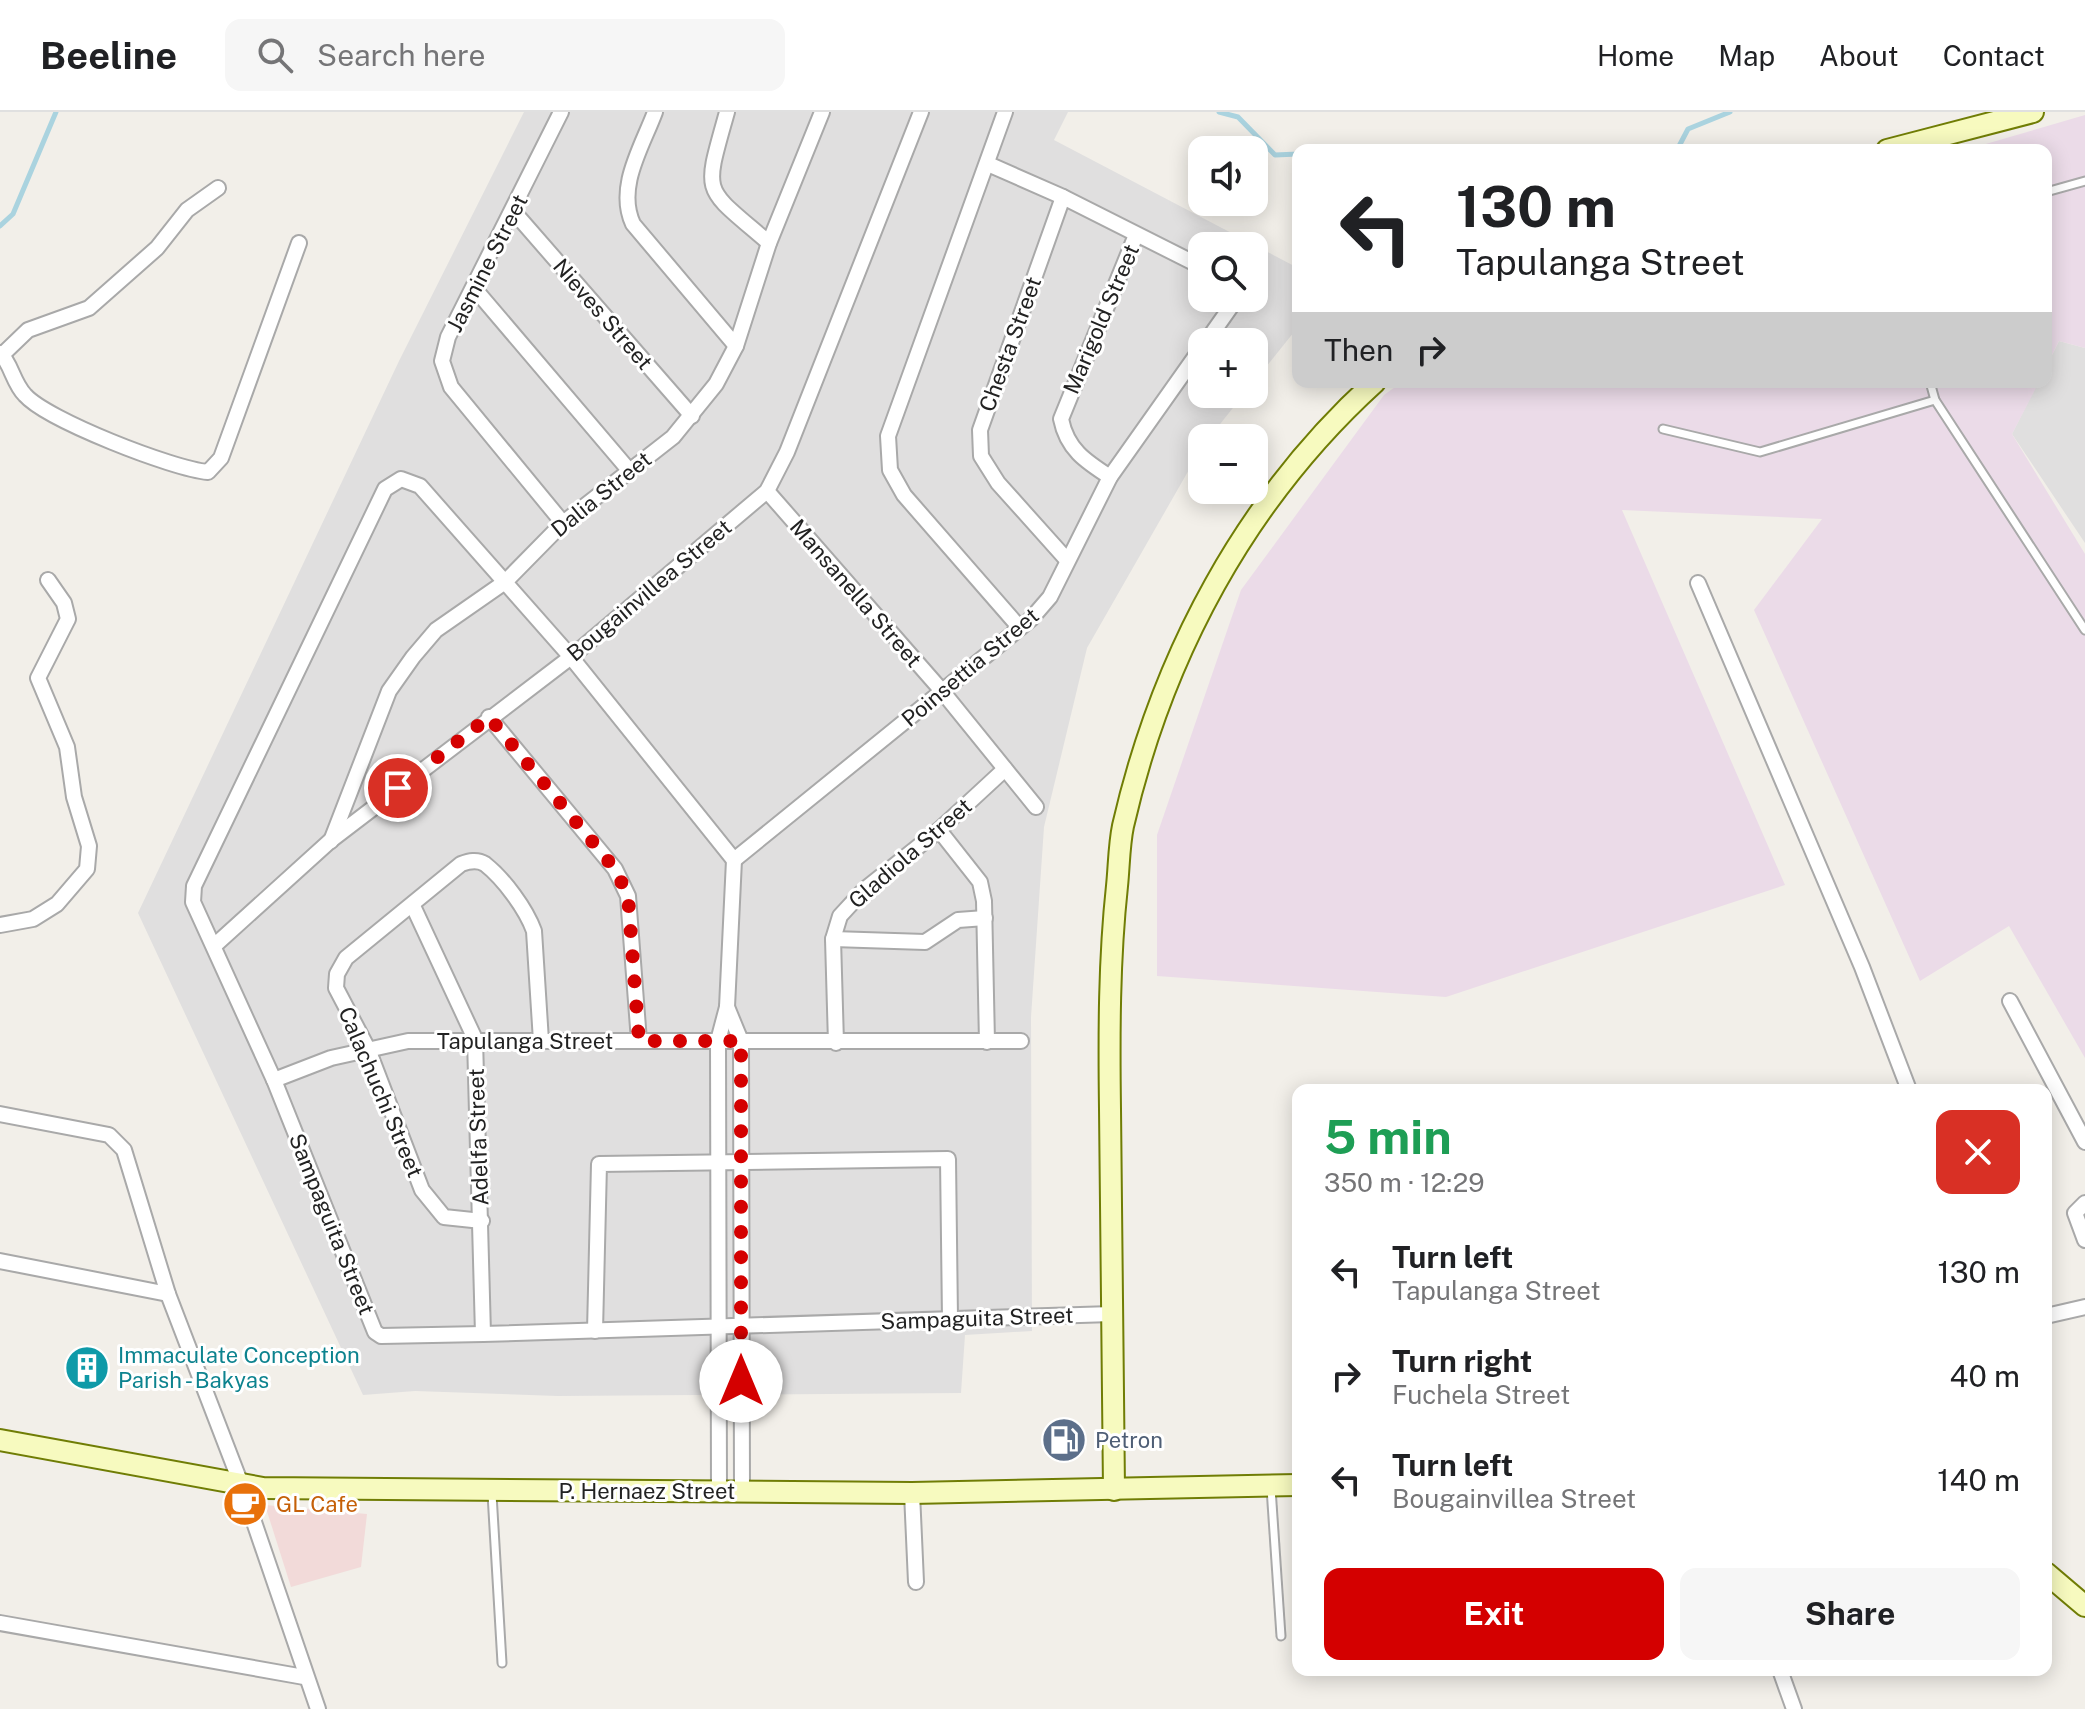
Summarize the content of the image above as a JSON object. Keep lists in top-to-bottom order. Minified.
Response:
{"streets":{"main road":["P. Hernaez Street"],"street":["Jasmine Street","Nieves Street","Marigold Street","Chesta Street","Dalia Street","Bougainvillea Street","Mansanella Street","Poinsettia Street","Gladiola Street","Tapulanga Street","Calachuchi Street","Adelfa Street","Sampaguita Street"]},"crossings":[["Jasmine Street","Nieves Street"],["Jasmine Street","Dalia Street"],["Nieves Street","Dalia Street"],["Marigold Street","Poinsettia Street"],["Chesta Street","Poinsettia Street"],["Dalia Street","Bougainvillea Street"],["Dalia Street","Sampaguita Street"],["Bougainvillea Street","Mansanella Street"],["Bougainvillea Street","Sampaguita Street"],["Mansanella Street","Poinsettia Street"],["Mansanella Street","Gladiola Street"],["Gladiola Street","Tapulanga Street"],["Tapulanga Street","Calachuchi Street"],["Tapulanga Street","Adelfa Street"],["Tapulanga Street","Sampaguita Street"],["Calachuchi Street","Adelfa Street"],["Adelfa Street","Sampaguita Street"]],"places":{"building":["Immaculate Conception Parish - Bakyas"],"fuel station":["Petron"],"cafe":["GL Cafe"]},"page":{"header":"Beeline","search":"Search here","nav":["Home","Map","About","Contact"],"map_buttons":["+","−"],"turn":["130 m","Tapulanga Street"],"then":"Then","heading":["5 min","350 m · 12:29"],"list":[{"name":"Turn left","note":"Tapulanga Street","value":"130 m"},{"name":"Turn right","note":"Fuchela Street","value":"40 m"},{"name":"Turn left","note":"Bougainvillea Street","value":"140 m"}],"buttons":["Exit","Share"]}}
